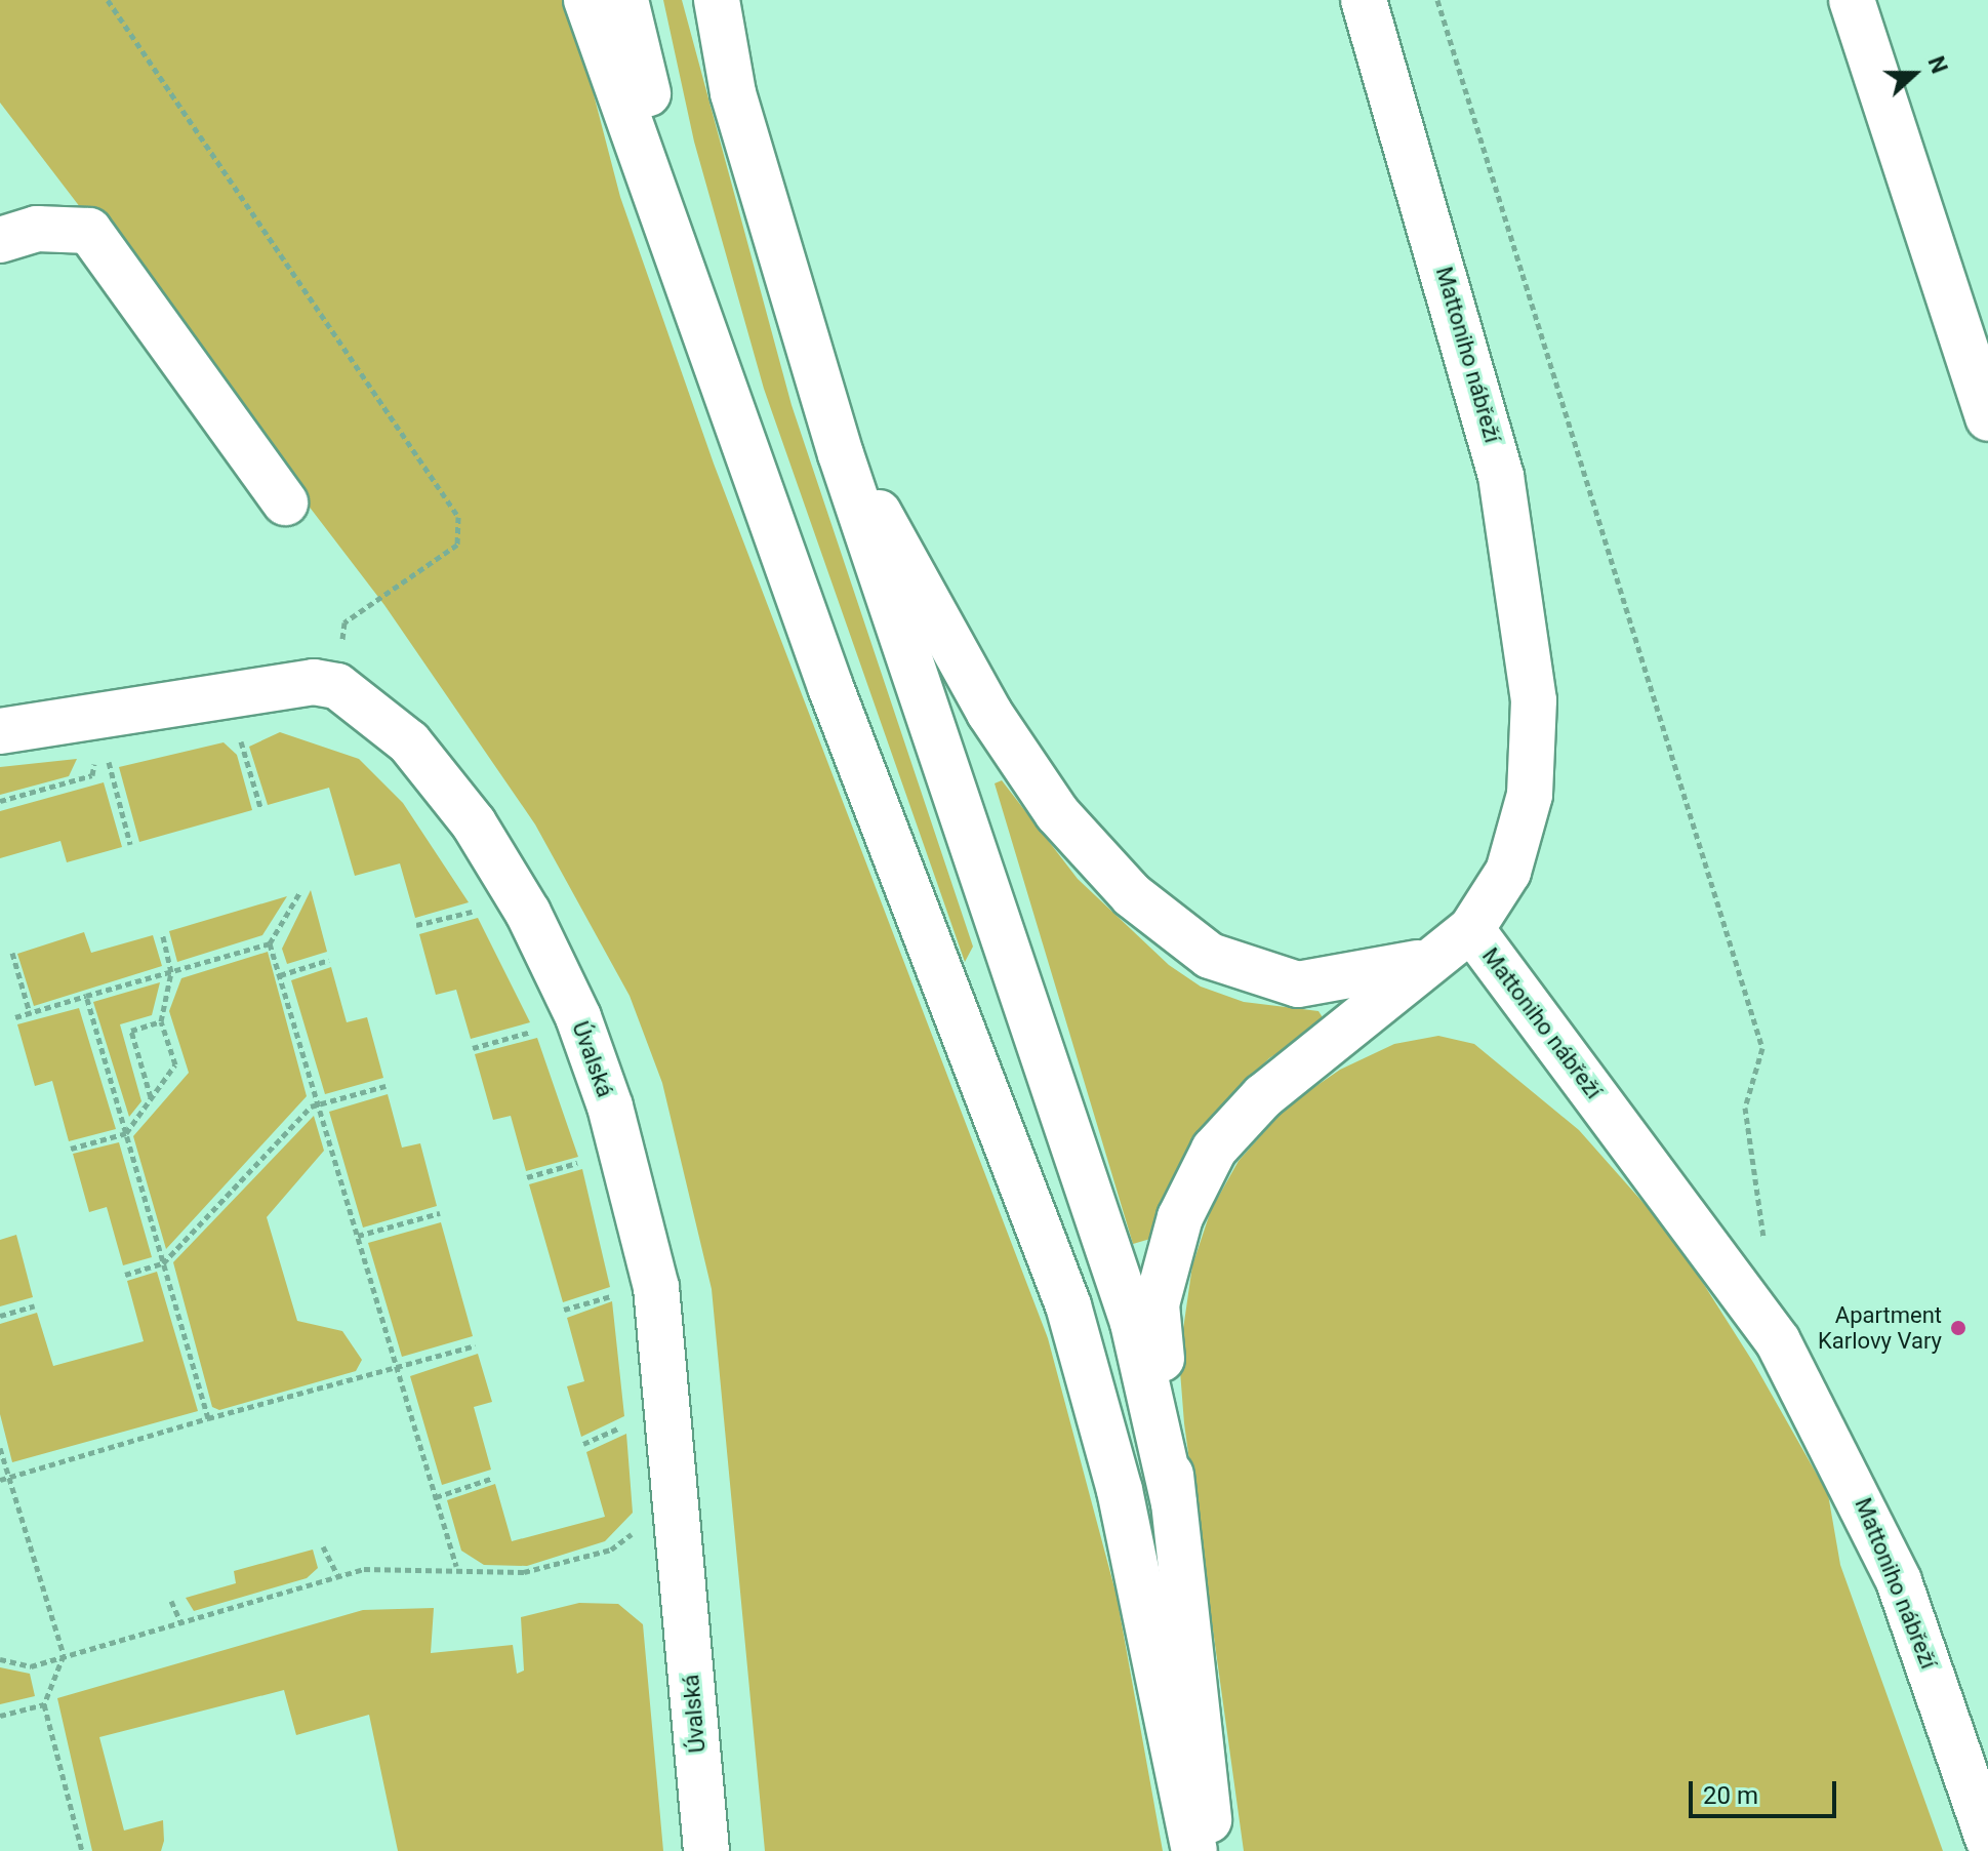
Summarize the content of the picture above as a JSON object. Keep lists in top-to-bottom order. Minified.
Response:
{"streets":{"main road":["Mattoniho nábřeží","Úvalská"]},"places":["Apartment Karlovy Vary"],"scale_bar":"20 m","north":"right"}
